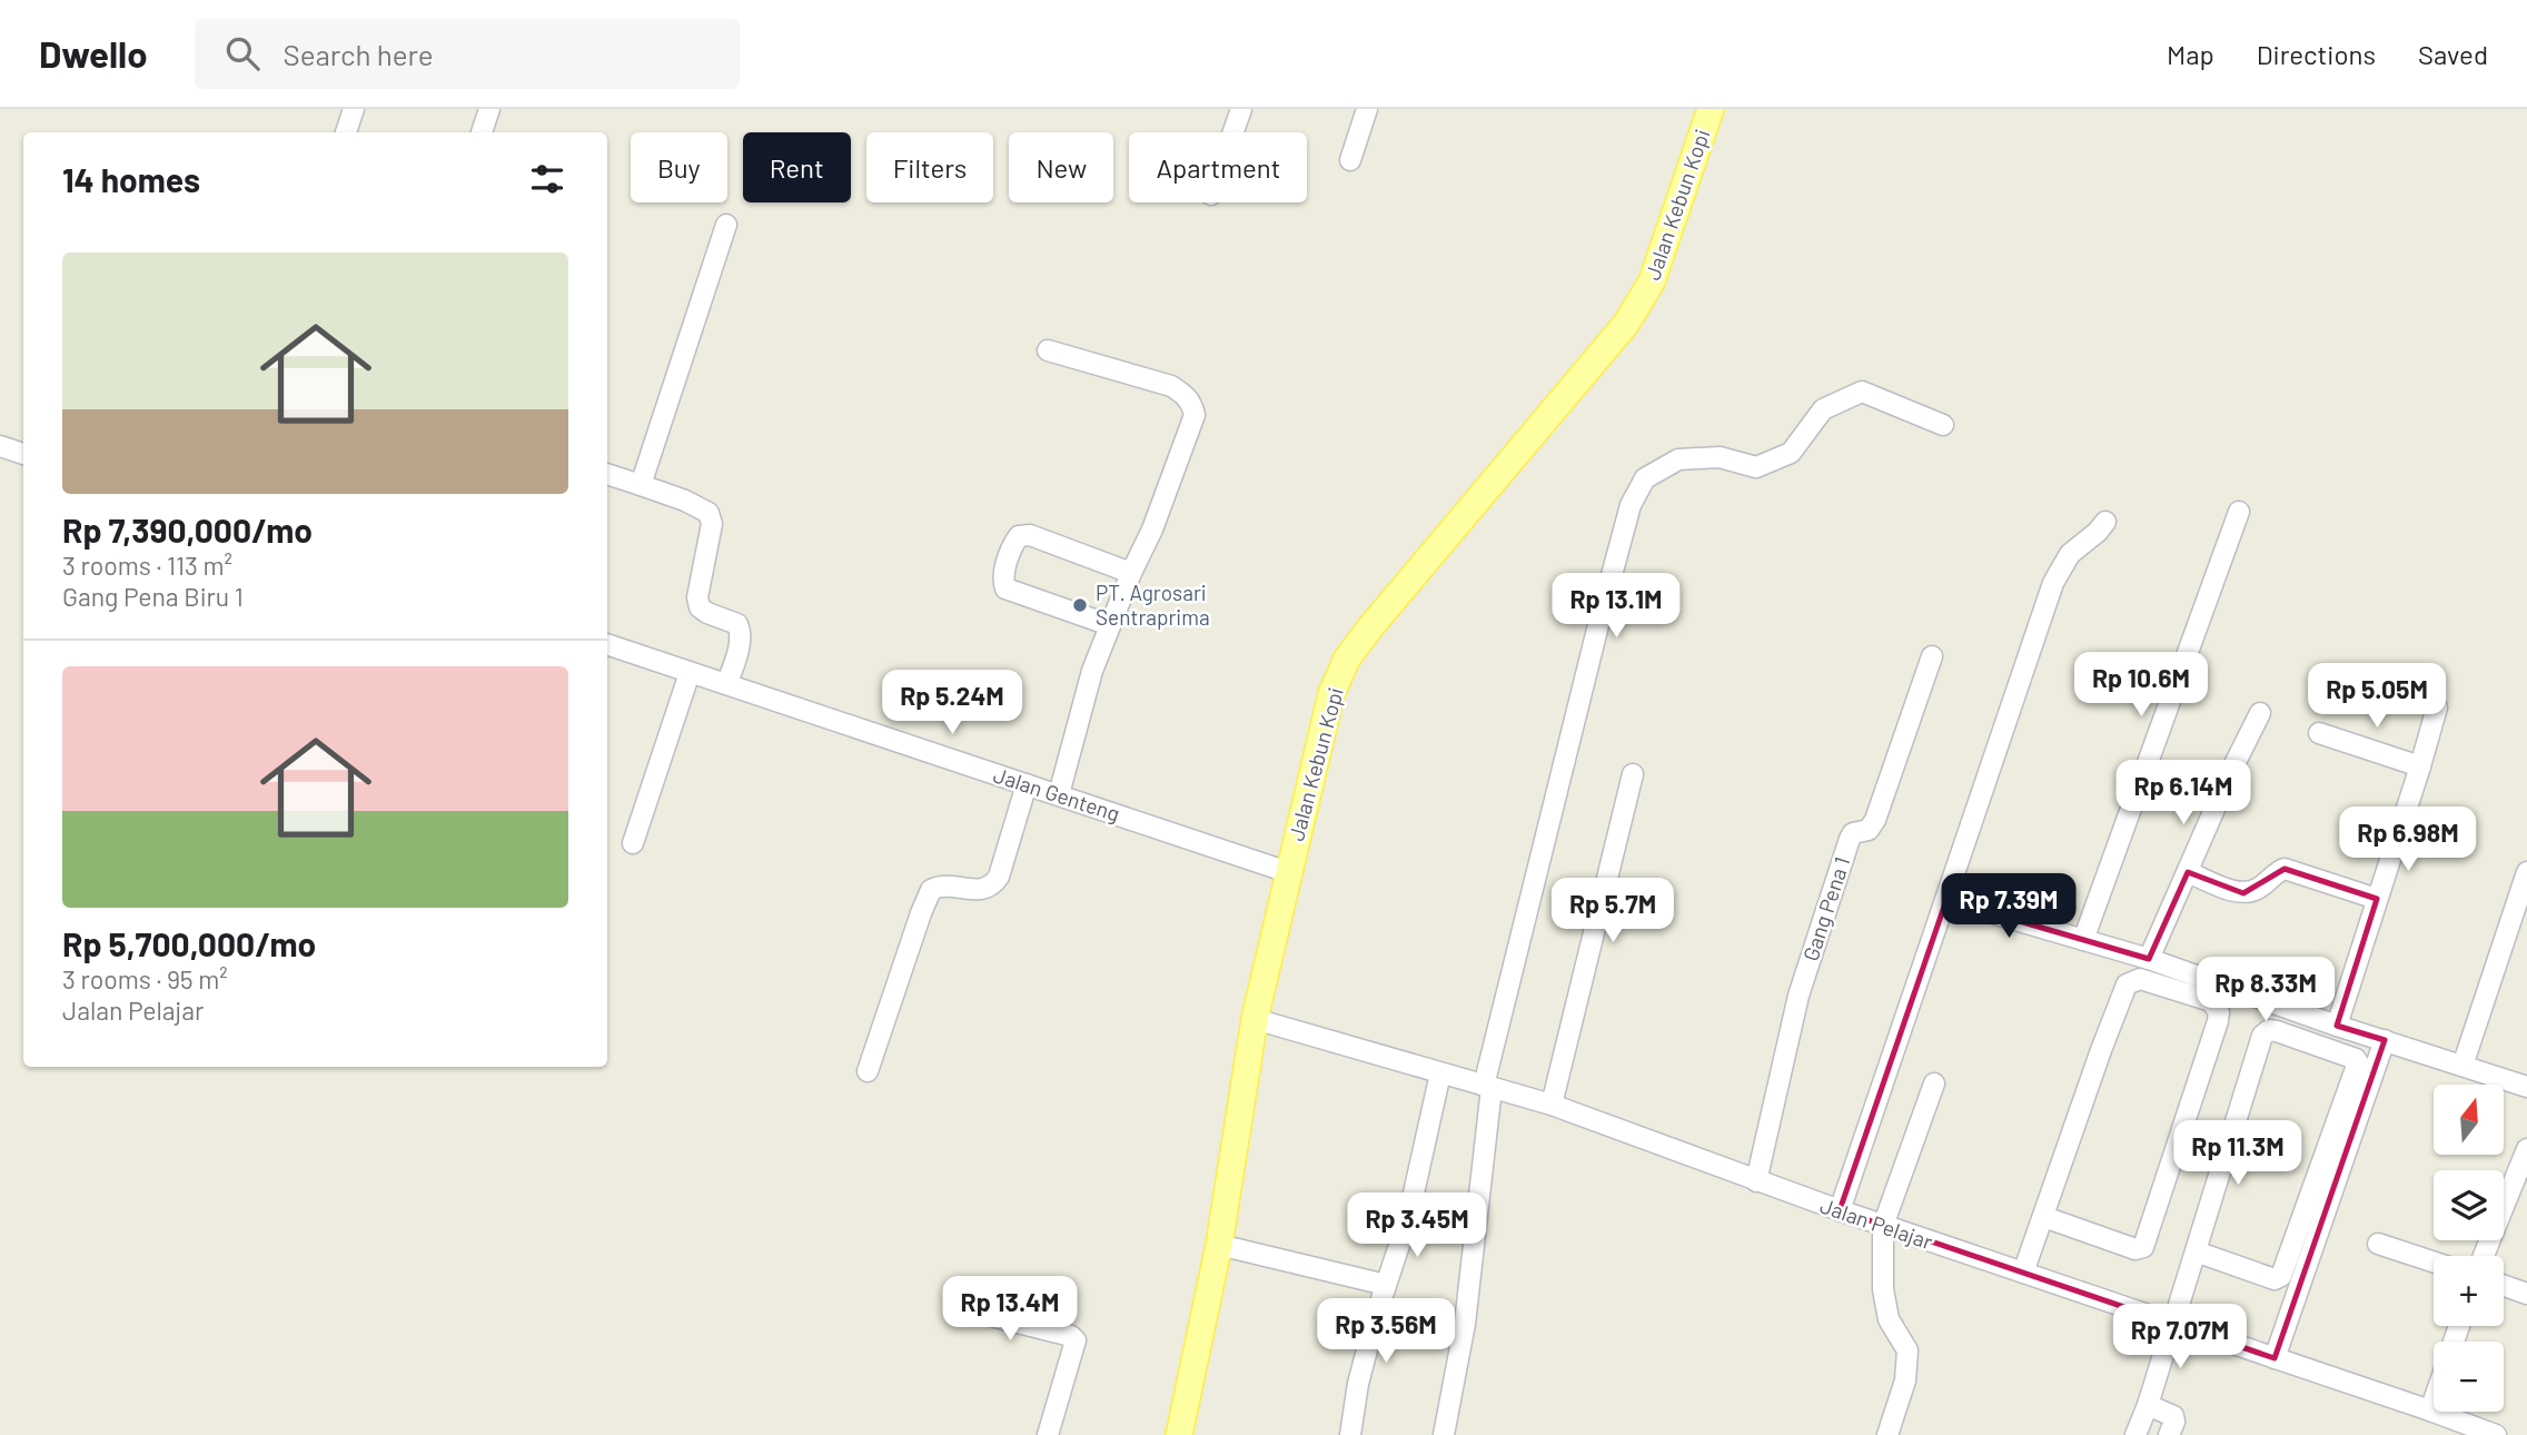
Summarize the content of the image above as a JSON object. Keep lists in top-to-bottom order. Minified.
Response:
{"streets":{"main road":["Jalan Kebun Kopi"],"street":["Jalan Genteng","Gang Pena 1","Jalan Pelajar"]},"crossings":[["Jalan Kebun Kopi","Jalan Genteng"],["Jalan Kebun Kopi","Jalan Pelajar"],["Gang Pena 1","Jalan Pelajar"]],"places":["PT. Agrosari Sentraprima"],"north":"top","page":{"header":"Dwello","search":"Search here","nav":["Map","Directions","Saved"],"chip":["Buy","Rent","Filters","New","Apartment"],"heading":"14 homes","list":[{"name":"Rp 7,390,000/mo","note":"3 rooms · 113 m² · Gang Pena Biru 1"},{"name":"Rp 5,700,000/mo","note":"3 rooms · 95 m² · Jalan Pelajar"}],"price":["Rp 13.1M","Rp 10.6M","Rp 5.05M","Rp 5.24M","Rp 6.14M","Rp 6.98M","Rp 7.39M","Rp 5.7M","Rp 8.33M","Rp 11.3M","Rp 3.45M","Rp 13.4M","Rp 3.56M","Rp 7.07M"],"map_buttons":["+","−"]}}
